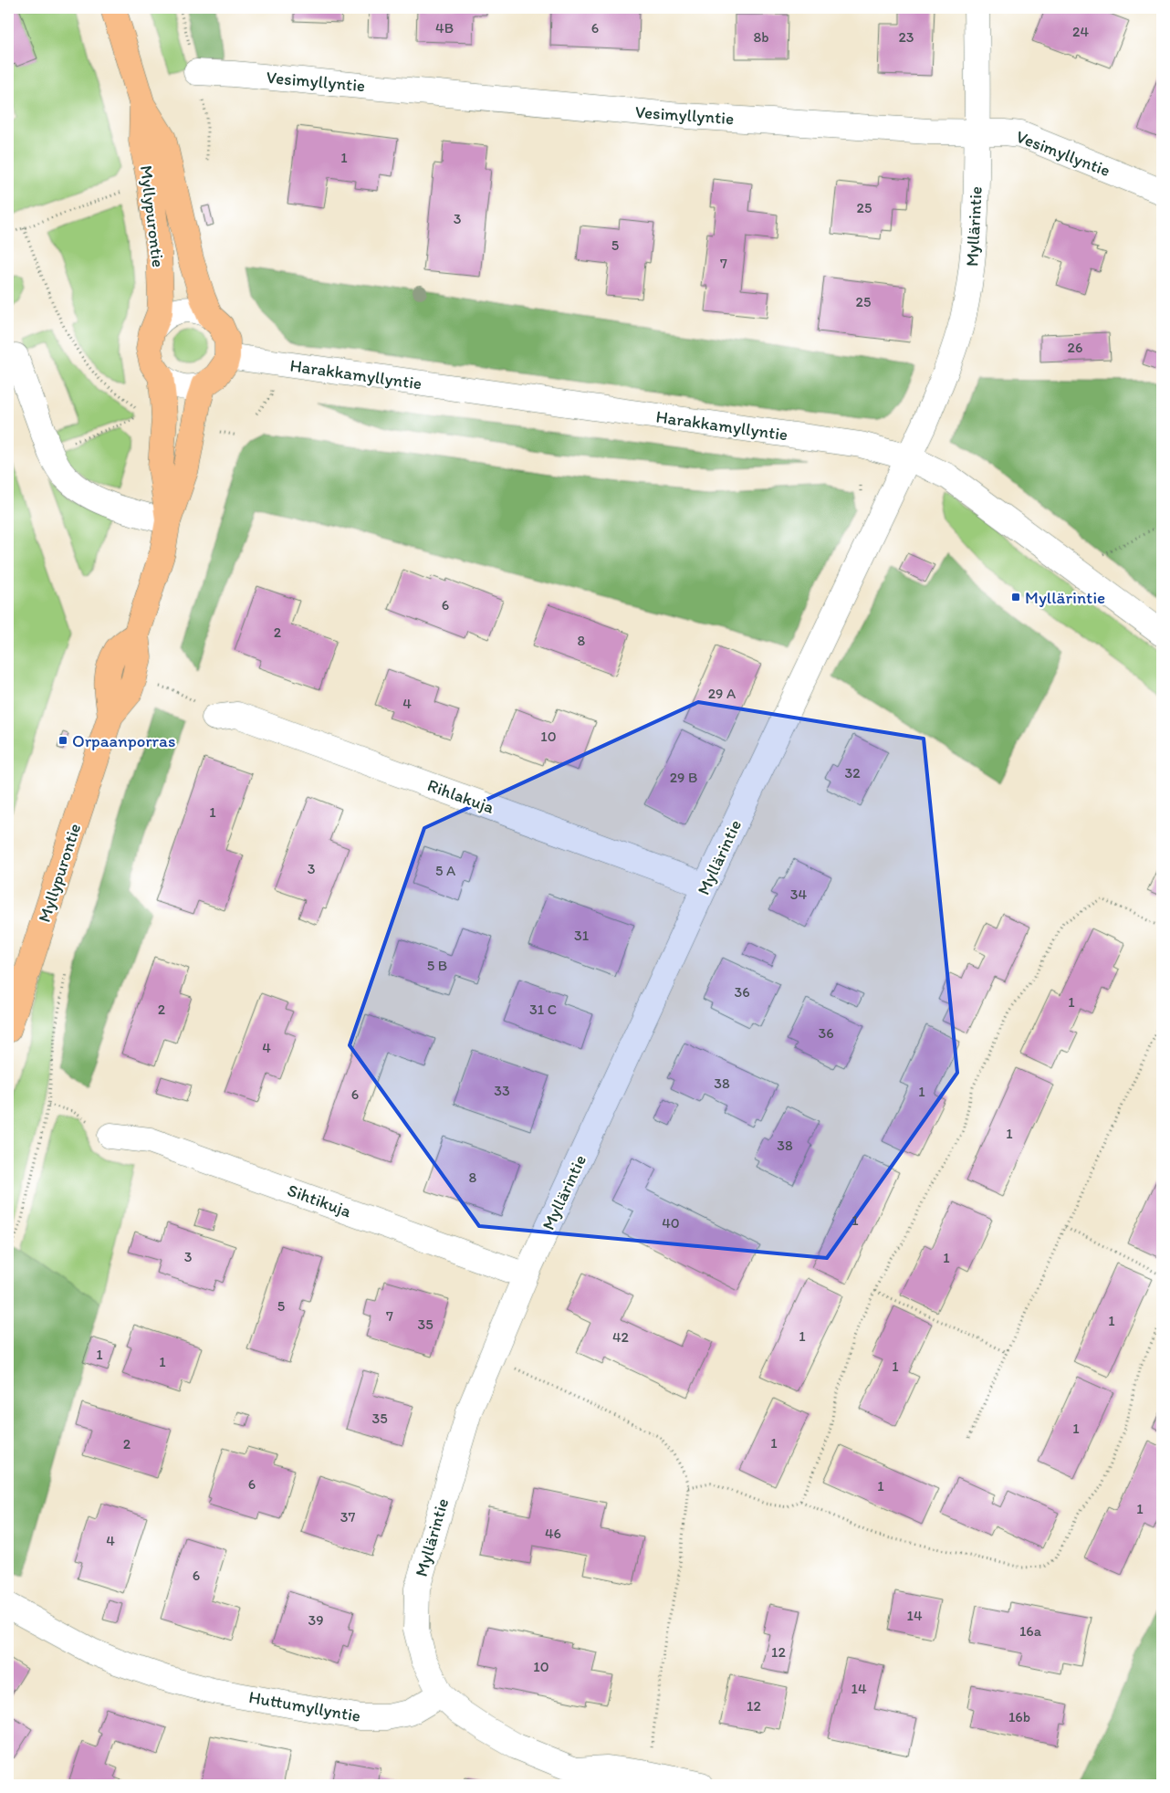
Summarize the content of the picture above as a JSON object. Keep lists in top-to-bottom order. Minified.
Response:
{"streets":{"main road":["Myllypurontie"],"street":["Vesimyllyntie","Myllärintie","Harakkamyllyntie","Rihlakuja","Sihtikuja","Huttumyllyntie"]},"crossings":[["Vesimyllyntie","Myllärintie"],["Myllypurontie","Harakkamyllyntie"],["Myllärintie","Harakkamyllyntie"],["Myllärintie","Rihlakuja"],["Myllärintie","Sihtikuja"],["Myllärintie","Huttumyllyntie"]],"places":{"transit":["Myllärintie","Orpaanporras"]},"house_numbers":["4B","6","24","8b","23","1","25","3","5","7","25","26","6","2","8","29 A","4","10","32","29 B","1","3","5 A","34","31","5 B","36","1","2","31 C","36","4","38","33","1","6","1","38","8","1","40","3","1","5","7","1","35","1","42","1","1","1","35","1","1","2","6","1","1","37","46","4","6","14","39","16a","12","10","14","12","16b"]}
